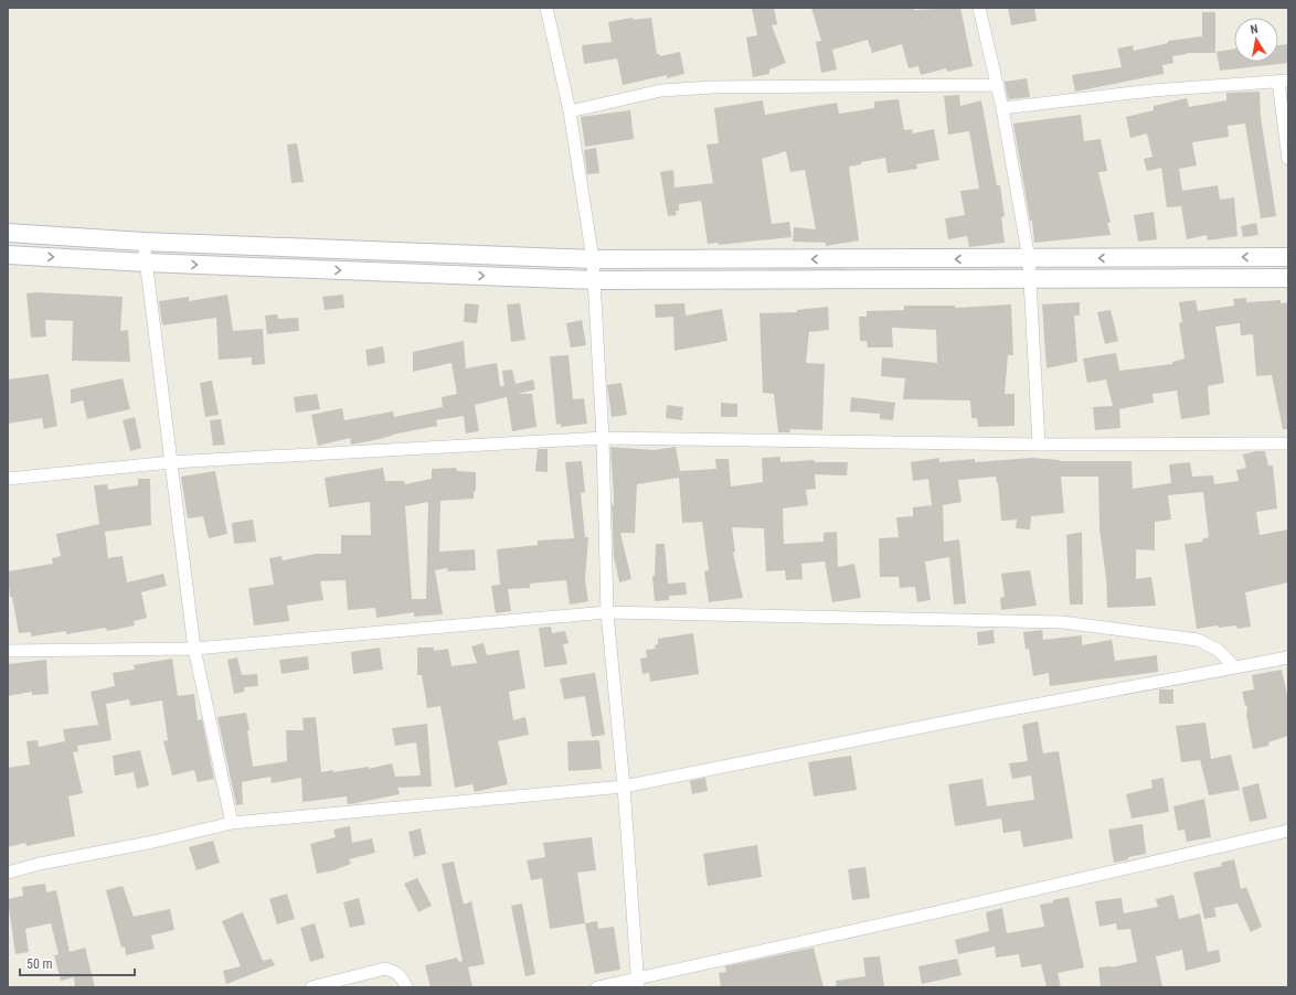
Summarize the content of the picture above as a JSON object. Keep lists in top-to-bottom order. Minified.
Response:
{"scale_bar":"50 m","north":"top"}
